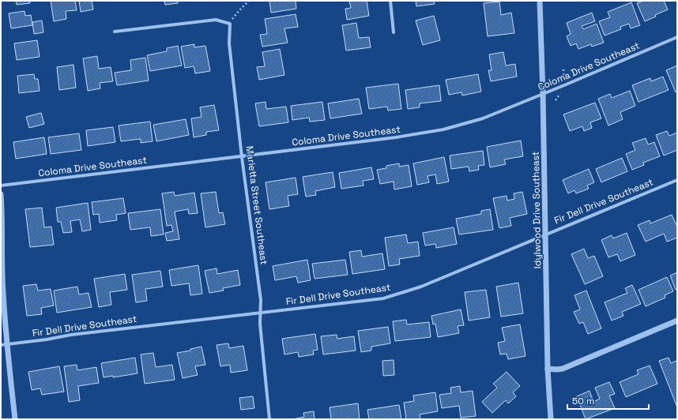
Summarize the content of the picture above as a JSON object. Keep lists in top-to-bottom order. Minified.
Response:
{"streets":{"street":["Coloma Drive Southeast","Fir Dell Drive Southeast","Marietta Street Southeast","Idylwood Drive Southeast"]},"crossings":[["Coloma Drive Southeast","Marietta Street Southeast"],["Coloma Drive Southeast","Idylwood Drive Southeast"],["Fir Dell Drive Southeast","Marietta Street Southeast"],["Fir Dell Drive Southeast","Idylwood Drive Southeast"]],"scale_bar":"50 m"}
